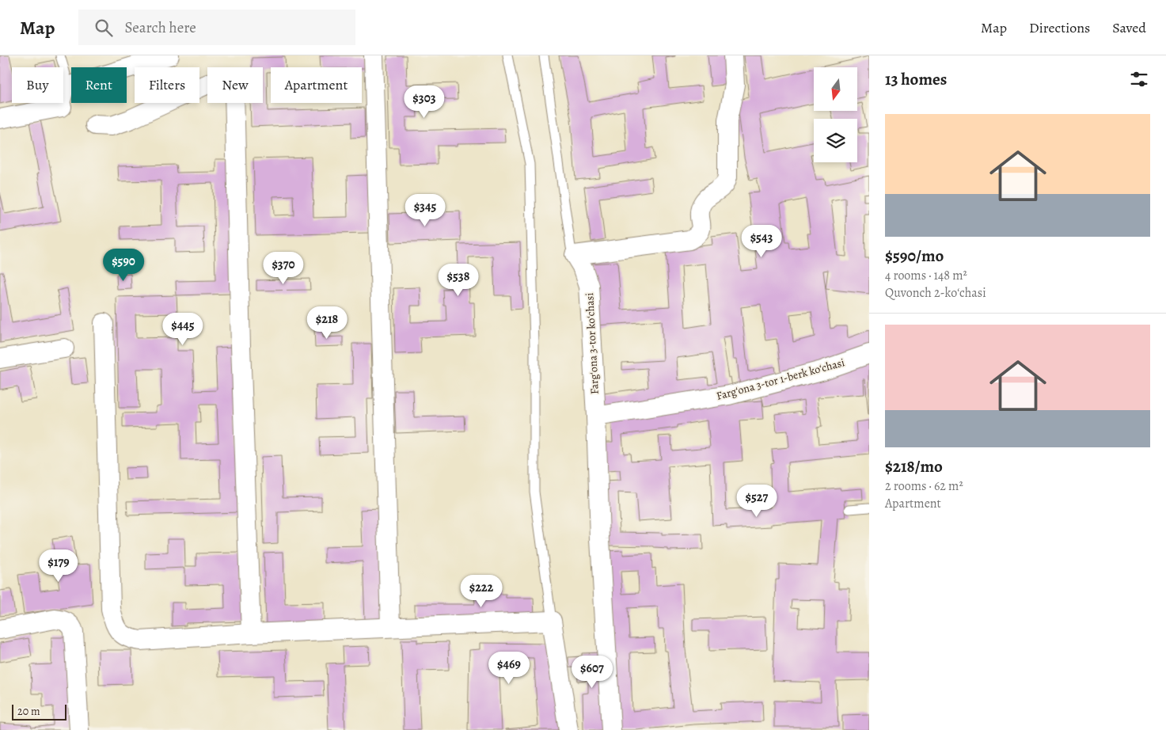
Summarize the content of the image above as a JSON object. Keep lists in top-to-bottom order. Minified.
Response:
{"streets":{"street":["Fargʻona 3-tor koʻchasi","Fargʻona 3-tor 1-berk koʻchasi"]},"crossings":[["Fargʻona 3-tor koʻchasi","Fargʻona 3-tor 1-berk koʻchasi"]],"scale_bar":"20 m","north":"bottom","page":{"header":"Map","search":"Search here","nav":["Map","Directions","Saved"],"heading":"13 homes","chip":["Buy","Rent","Filters","New","Apartment"],"price":["$303","$345","$543","$590","$370","$538","$218","$445","$527","$179","$222","$469","$607"],"list":[{"name":"$590/mo","note":"4 rooms · 148 m² · Quvonch 2-koʻchasi"},{"name":"$218/mo","note":"2 rooms · 62 m² · Apartment"}],"scale":"20 m"}}
